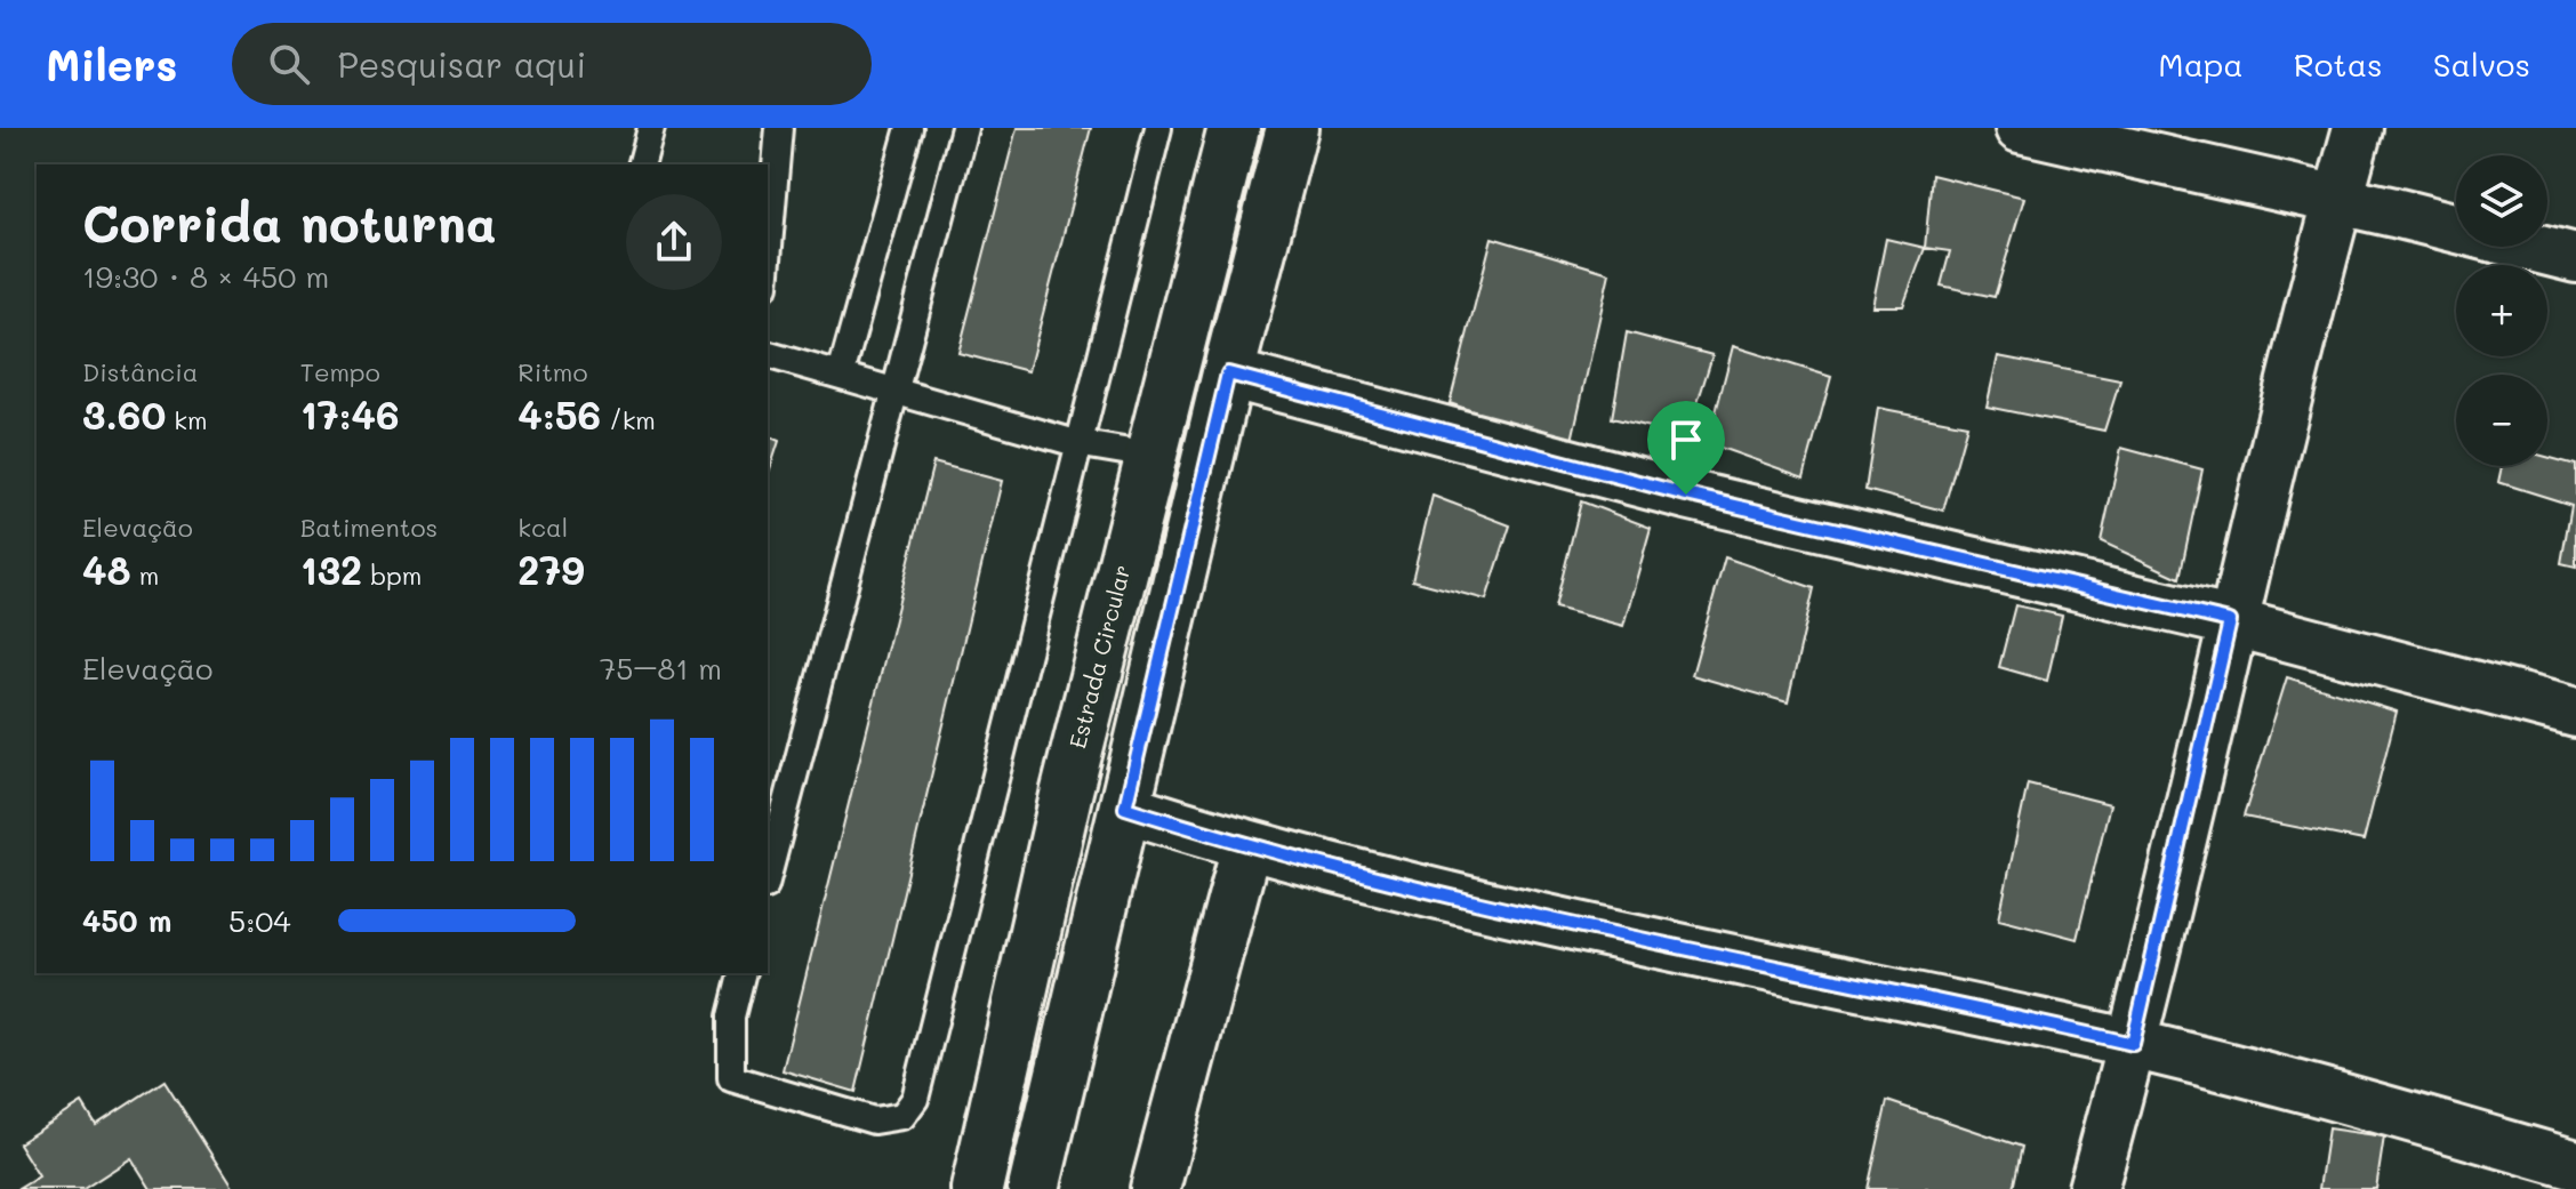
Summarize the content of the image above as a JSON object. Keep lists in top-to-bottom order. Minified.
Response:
{"streets":{"main road":["Estrada Circular"]},"page":{"header":"Milers","search":"Pesquisar aqui","nav":["Mapa","Rotas","Salvos"],"map_buttons":["+","−"],"heading":["Corrida noturna","19:30 · 8 × 450 m"],"stats":[["Distância","3.60 km"],["Tempo","17:46"],["Ritmo","4:56 /km"],["Elevação","48 m"],["Batimentos","132 bpm"],["kcal","279"]],"chart":["Elevação","75–81 m"],"list":[{"name":"450 m","note":"5:04"}]}}
